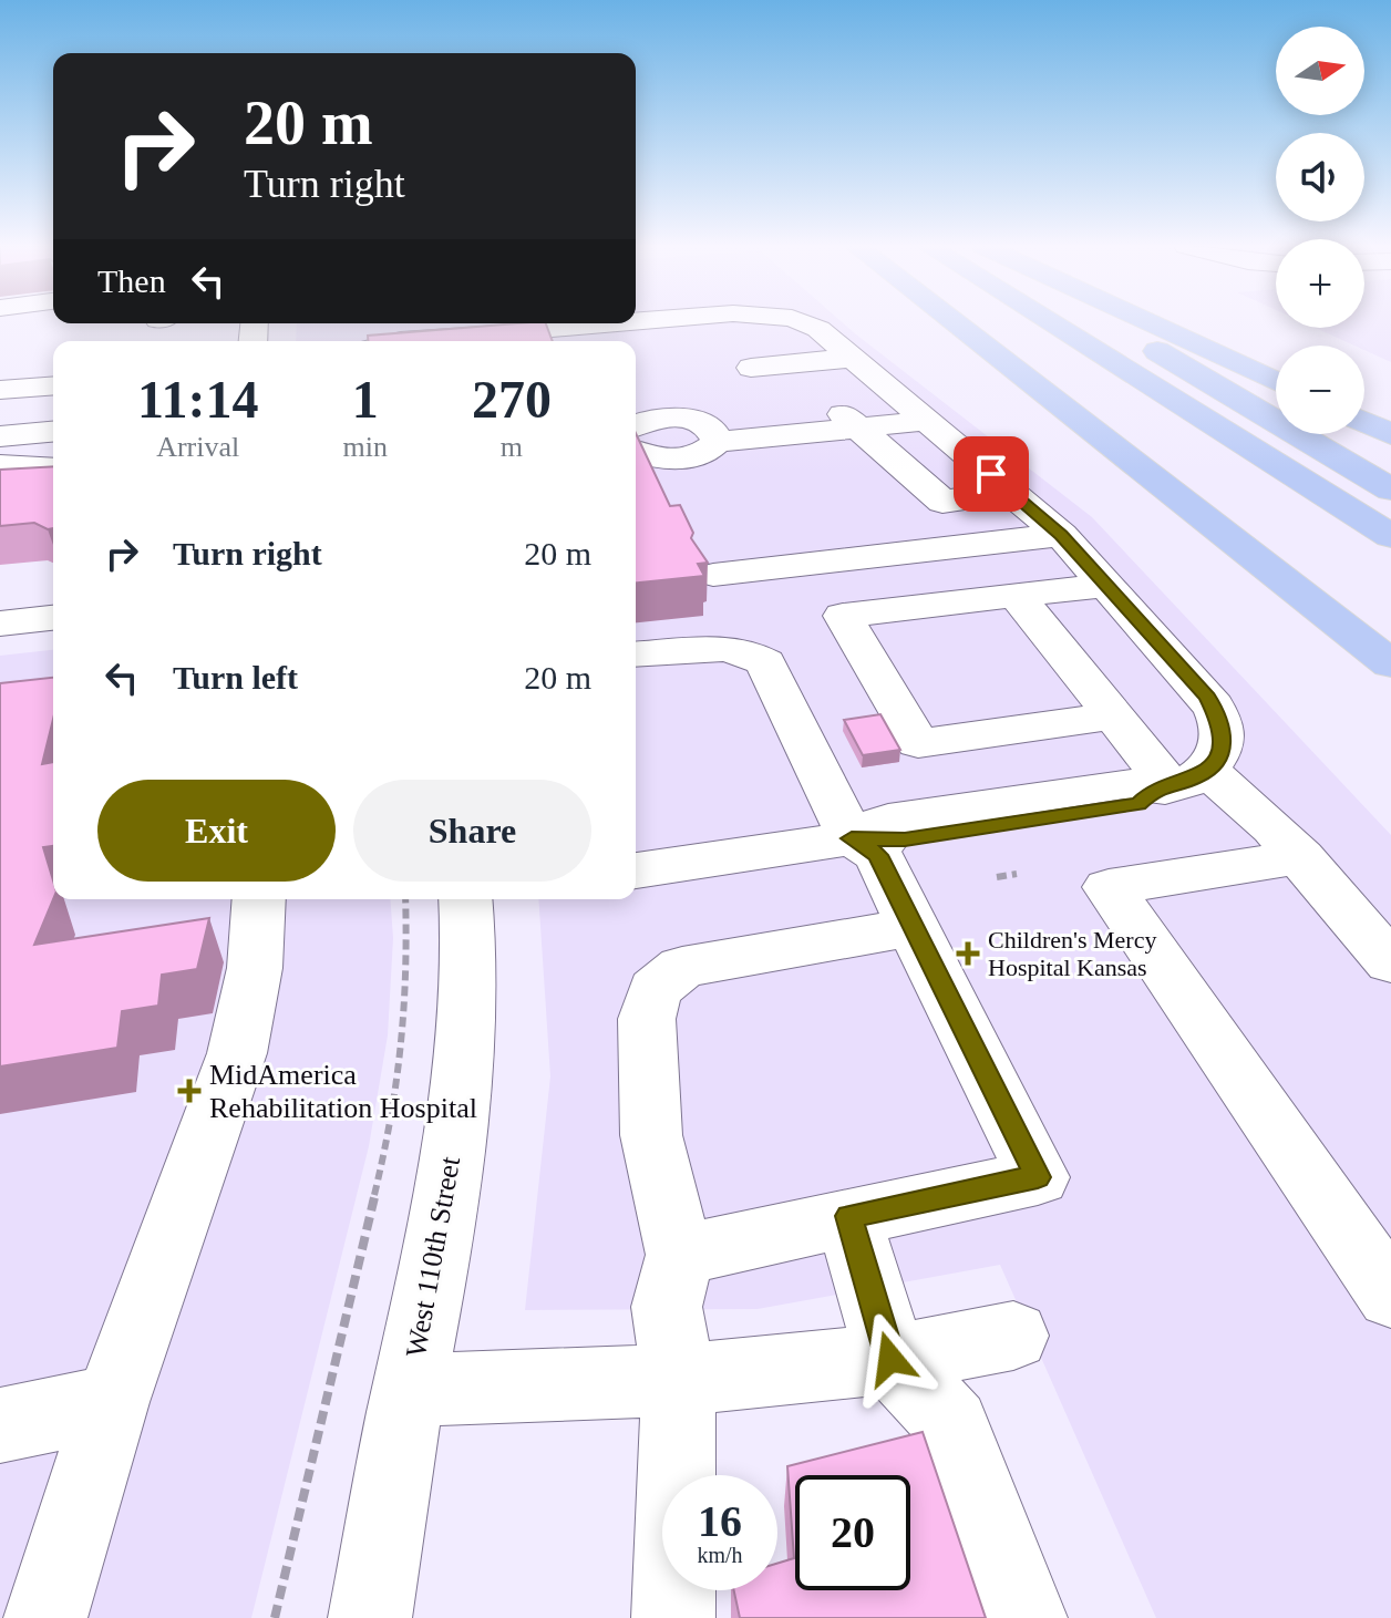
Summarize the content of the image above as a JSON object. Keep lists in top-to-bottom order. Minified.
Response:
{"streets":{"street":["West 110th Street"]},"places":{"health":["Children's Mercy Hospital Kansas","MidAmerica Rehabilitation Hospital"]},"north":"right","page":{"map_buttons":["+","−"],"turn":["20 m","Turn right"],"then":"Then","eta":["11:14","Arrival","1","min","270","m"],"list":[{"name":"Turn right","value":"20 m"},{"name":"Turn left","value":"20 m"}],"buttons":["Exit","Share"],"speed":"16 km/h","limit":"20"}}
